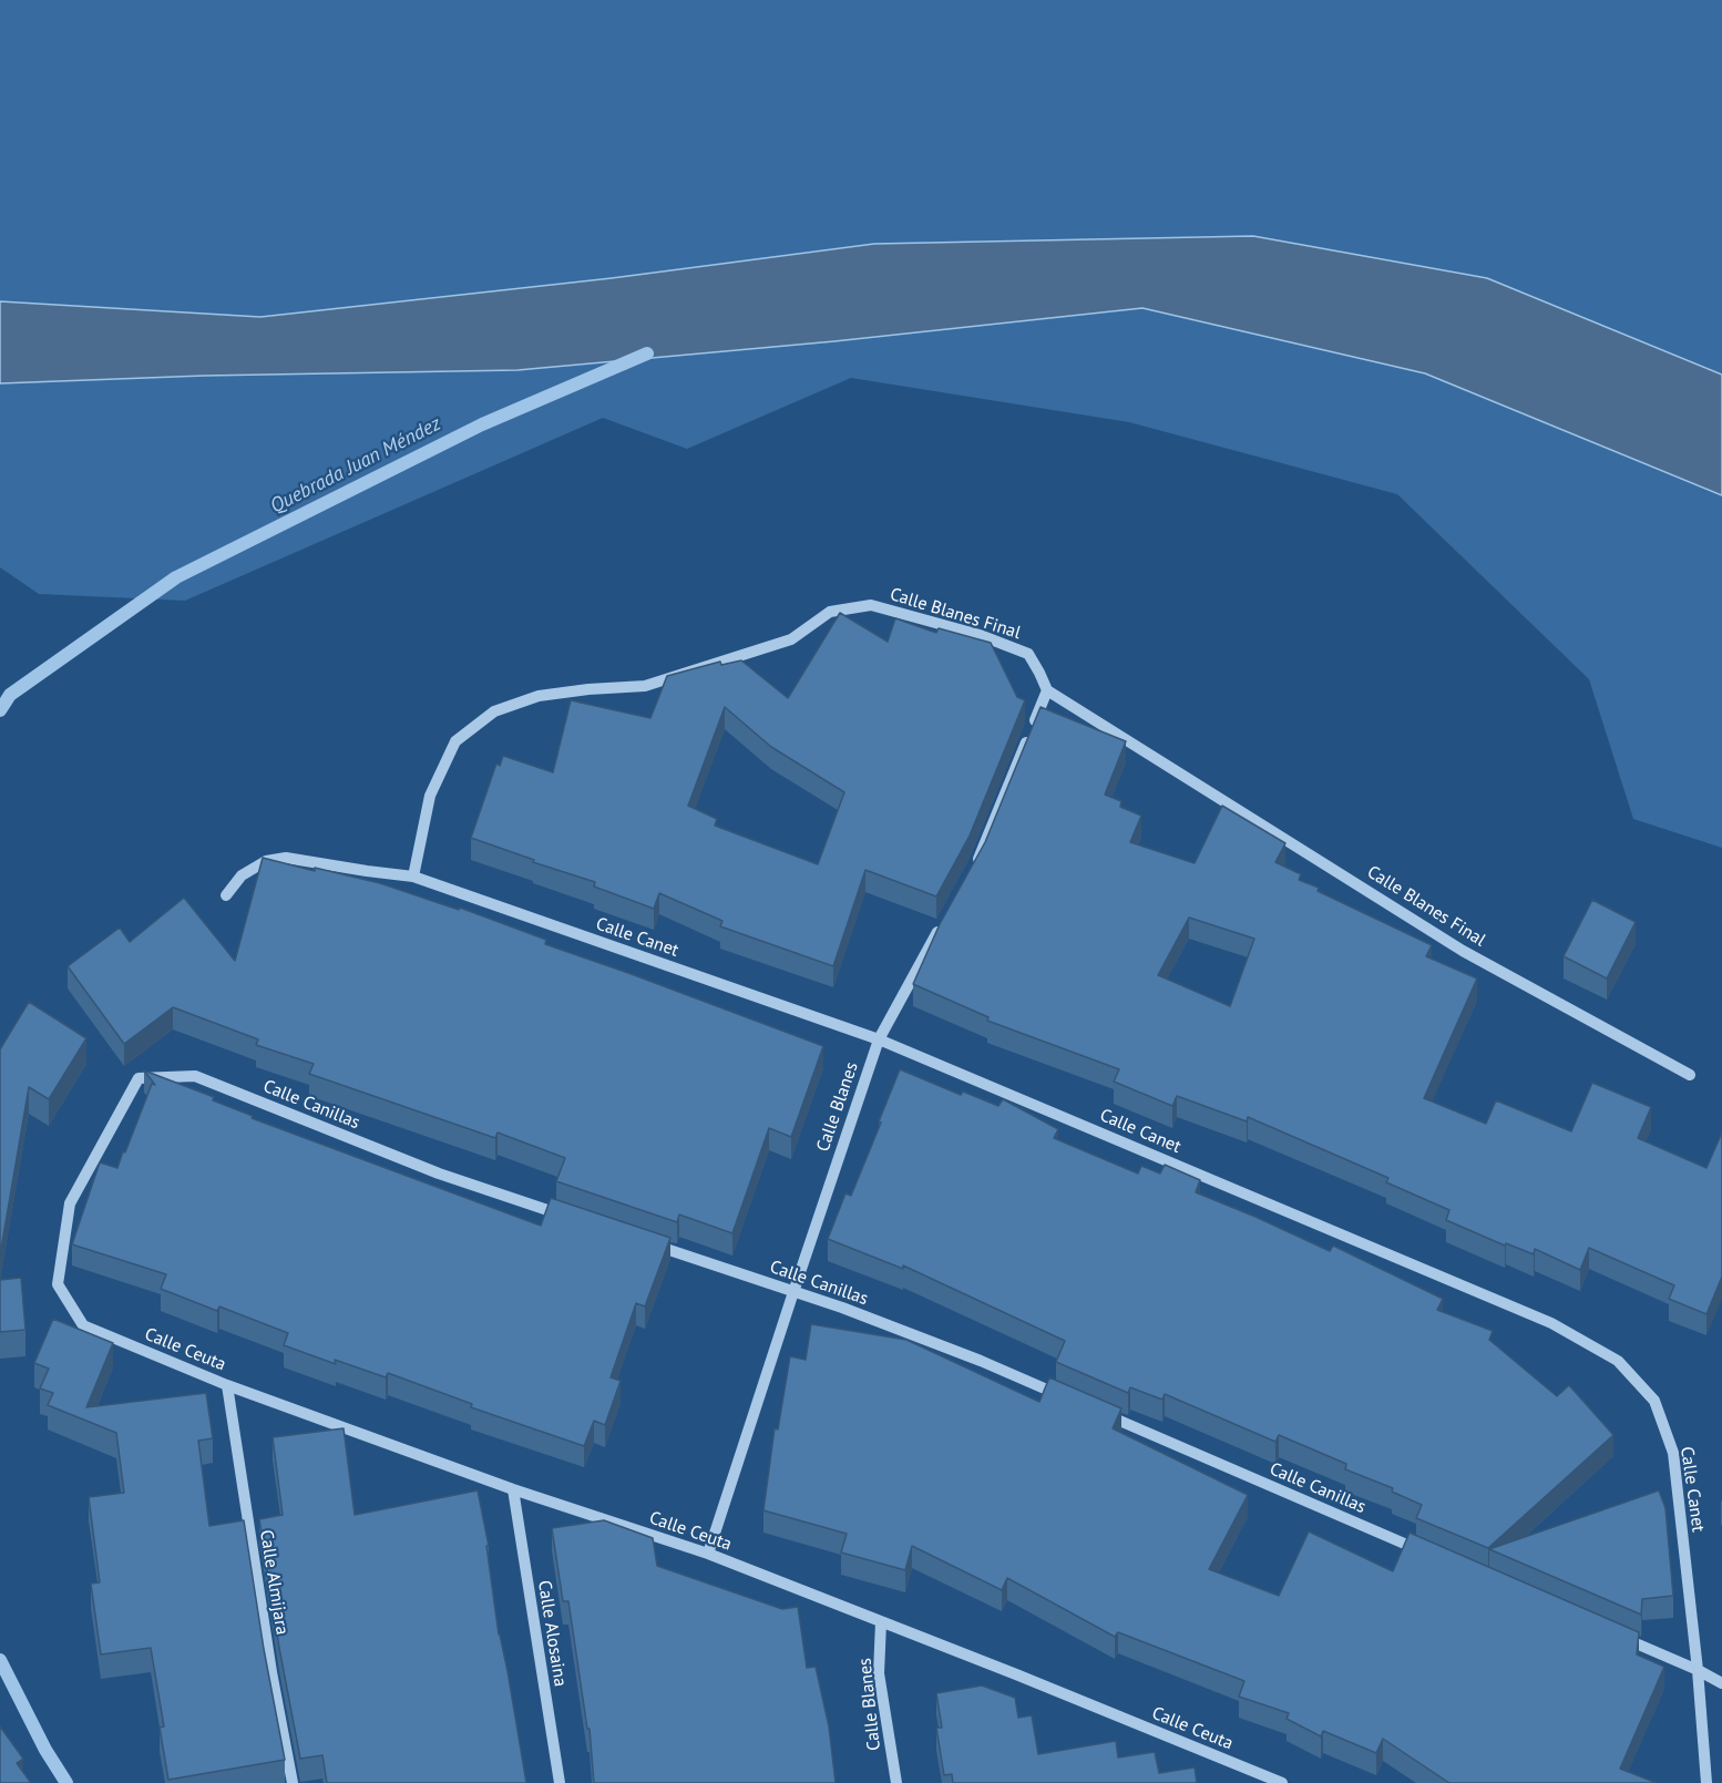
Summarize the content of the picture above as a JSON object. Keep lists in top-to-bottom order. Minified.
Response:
{"streets":{"street":["Calle Blanes Final","Calle Canet","Calle Canillas","Calle Blanes","Calle Ceuta","Calle Almijara","Calle Alosaina"]},"crossings":[["Calle Blanes Final","Calle Canet"],["Calle Canet","Calle Blanes"],["Calle Canillas","Calle Blanes"],["Calle Canillas","Calle Ceuta"],["Calle Blanes","Calle Ceuta"],["Calle Ceuta","Calle Almijara"],["Calle Ceuta","Calle Alosaina"]],"water":["Quebrada Juan Méndez"]}
